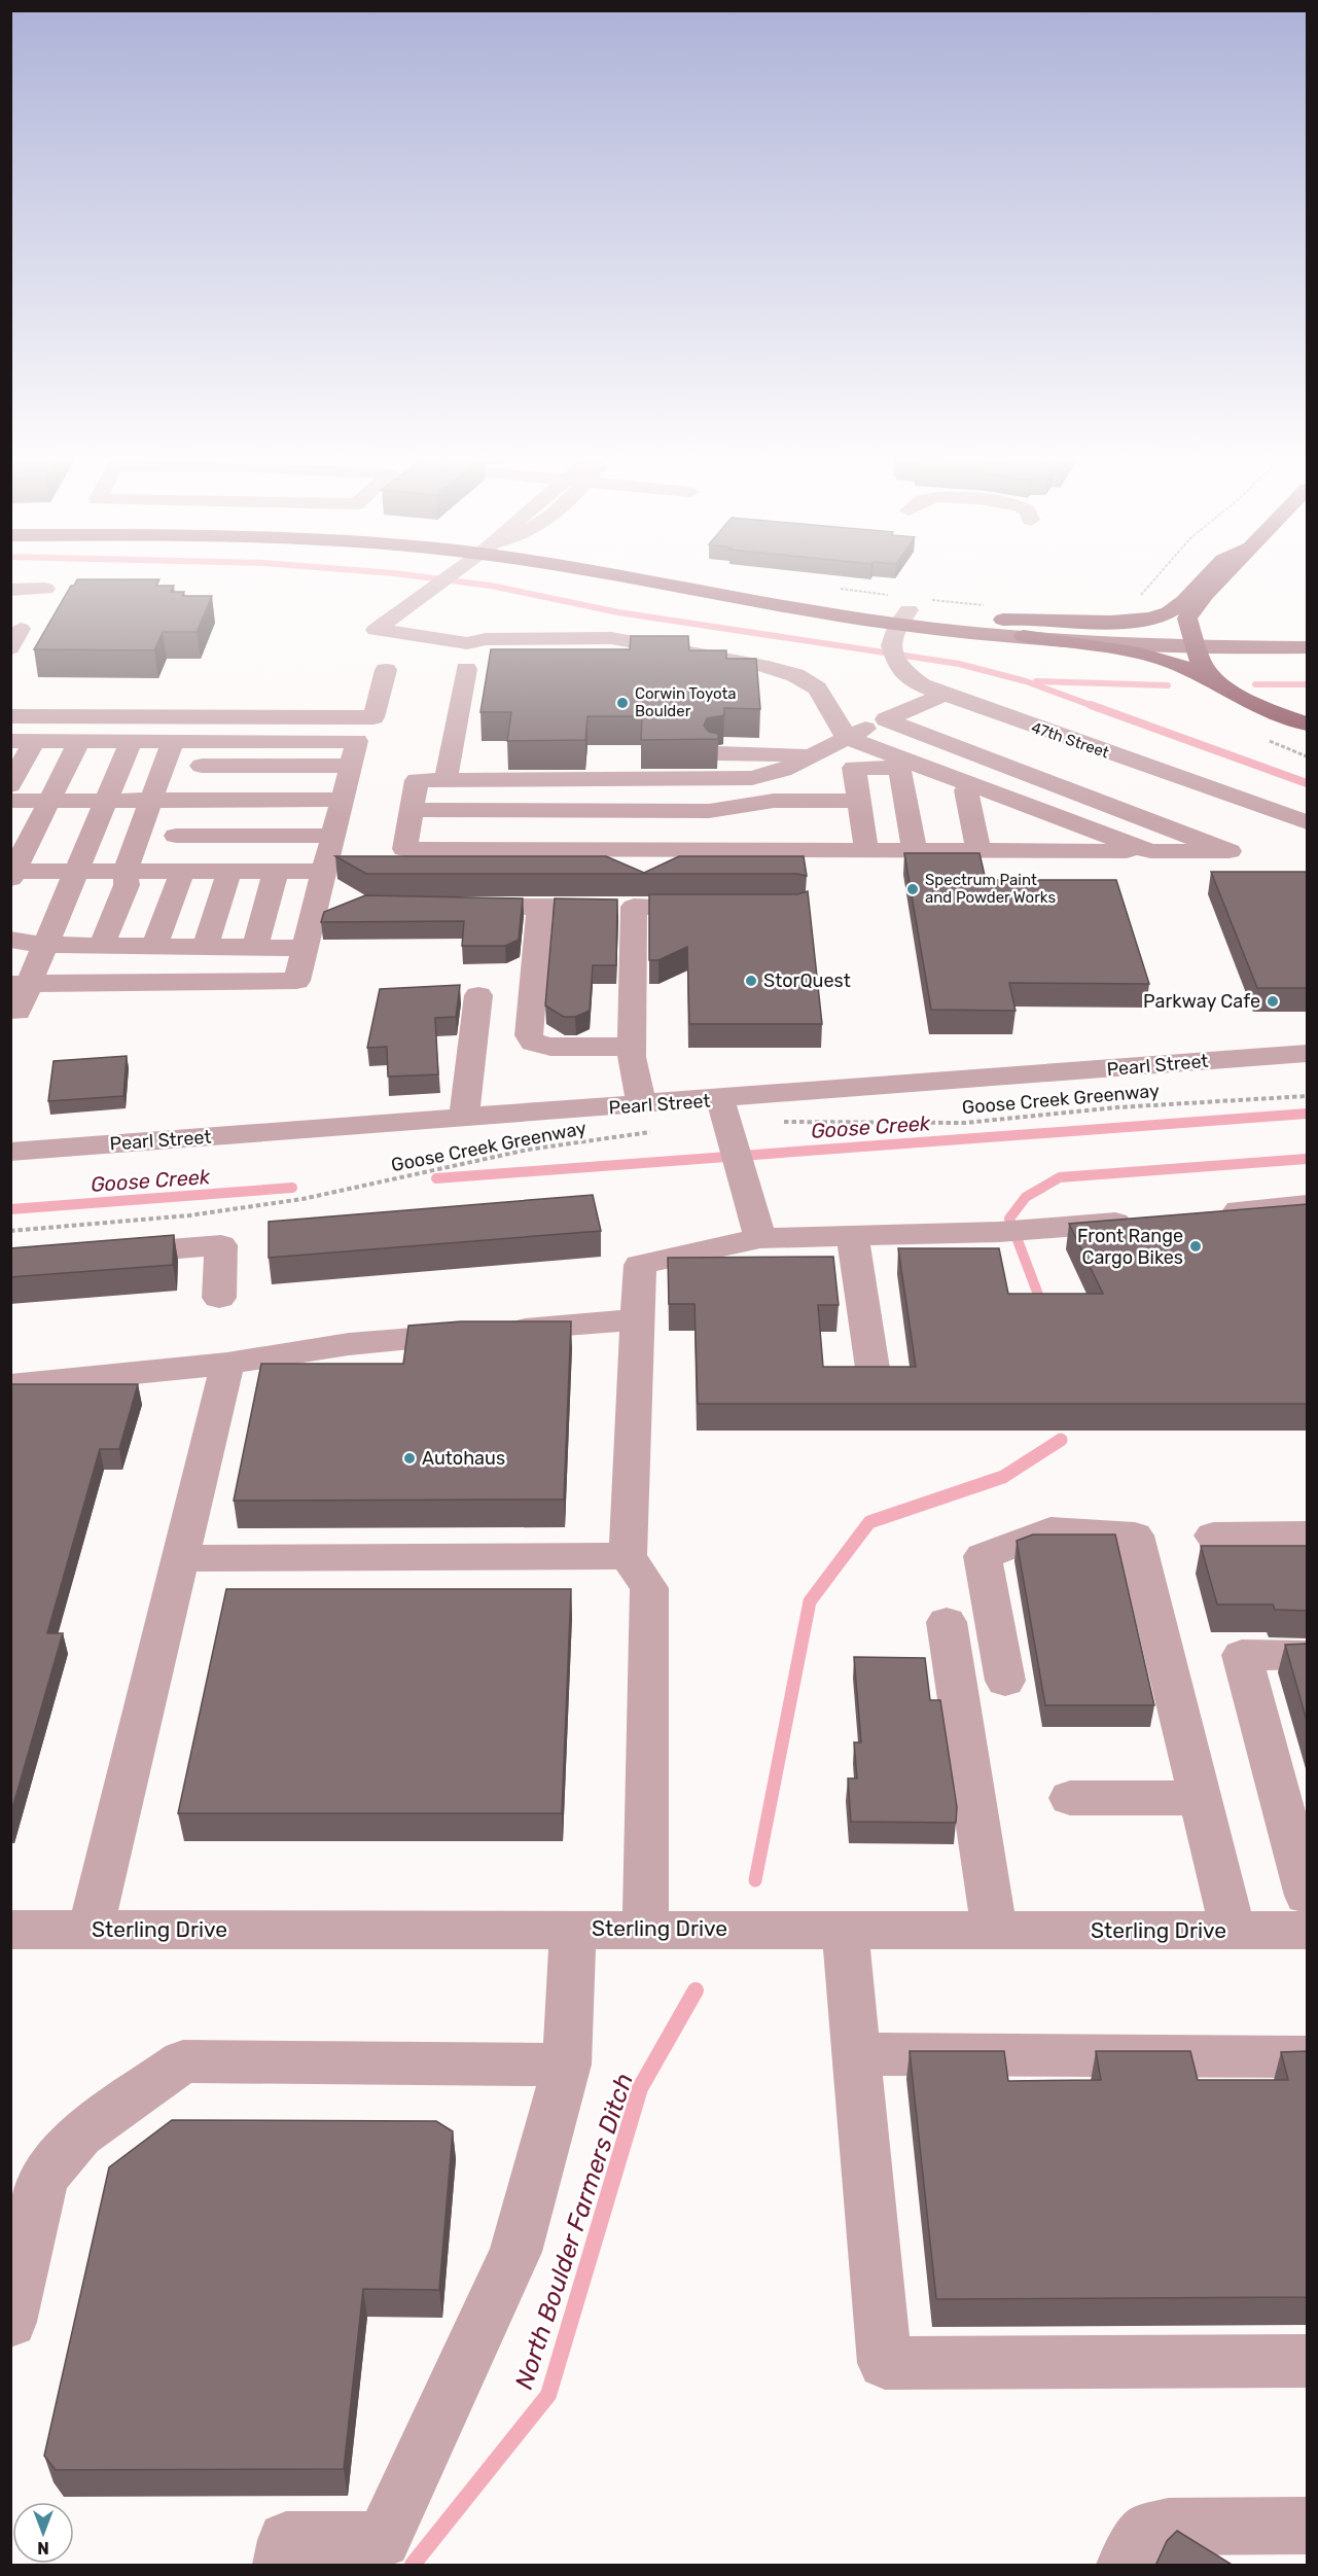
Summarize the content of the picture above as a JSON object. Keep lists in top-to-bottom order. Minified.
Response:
{"streets":{"street":["47th Street","Pearl Street","Sterling Drive"],"path":["Goose Creek Greenway"]},"crossings":[["Pearl Street","Goose Creek Greenway"]],"water":["Goose Creek","North Boulder Farmers Ditch"],"places":["Corwin Toyota Boulder","Spectrum Paint and Powder Works","StorQuest","Parkway Cafe","Front Range Cargo Bikes","Autohaus"],"north":"bottom"}
